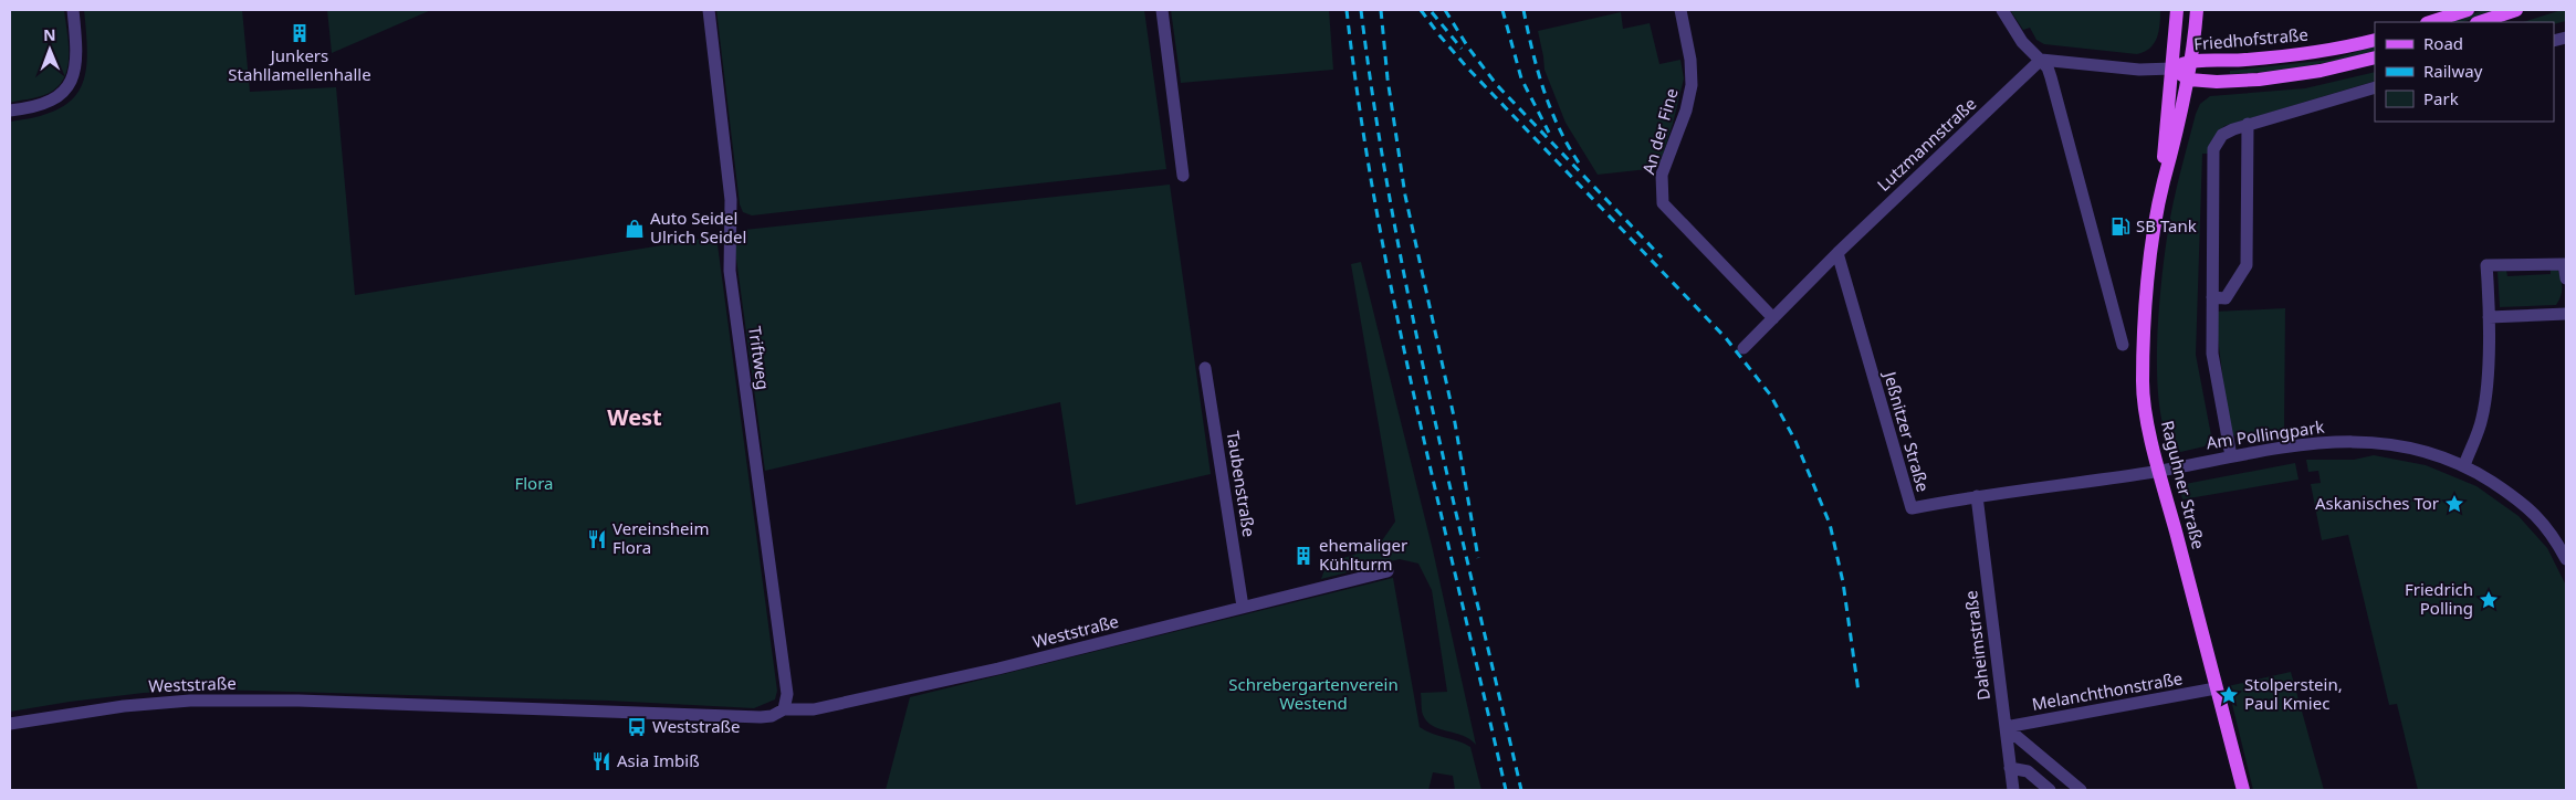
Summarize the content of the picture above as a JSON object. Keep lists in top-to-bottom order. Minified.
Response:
{"streets":{"main road":["Friedhofstraße","Raguhner Straße"],"street":["An der Fine","Lutzmannstraße","Triftweg","Jeßnitzer Straße","Am Pollingpark","Taubenstraße","Weststraße","Daheimstraße","Melanchthonstraße"]},"crossings":[["Friedhofstraße","Raguhner Straße"],["An der Fine","Lutzmannstraße"],["Lutzmannstraße","Jeßnitzer Straße"],["Triftweg","Weststraße"],["Jeßnitzer Straße","Am Pollingpark"],["Jeßnitzer Straße","Raguhner Straße"],["Jeßnitzer Straße","Daheimstraße"],["Am Pollingpark","Raguhner Straße"],["Taubenstraße","Weststraße"],["Raguhner Straße","Melanchthonstraße"],["Daheimstraße","Melanchthonstraße"]],"districts":["West"],"parks":["Flora","Schrebergartenverein Westend"],"places":{"building":["Junkers Stahllamellenhalle","ehemaliger Kühlturm"],"fuel station":["SB Tank"],"shop":["Auto Seidel Ulrich Seidel"],"place":["Askanisches Tor","Friedrich Polling","Stolperstein, Paul Kmiec"],"restaurant":["Vereinsheim Flora","Asia Imbiß"],"bus stop":["Weststraße"]},"legend":["Road","Railway","Park"],"north":"top"}
